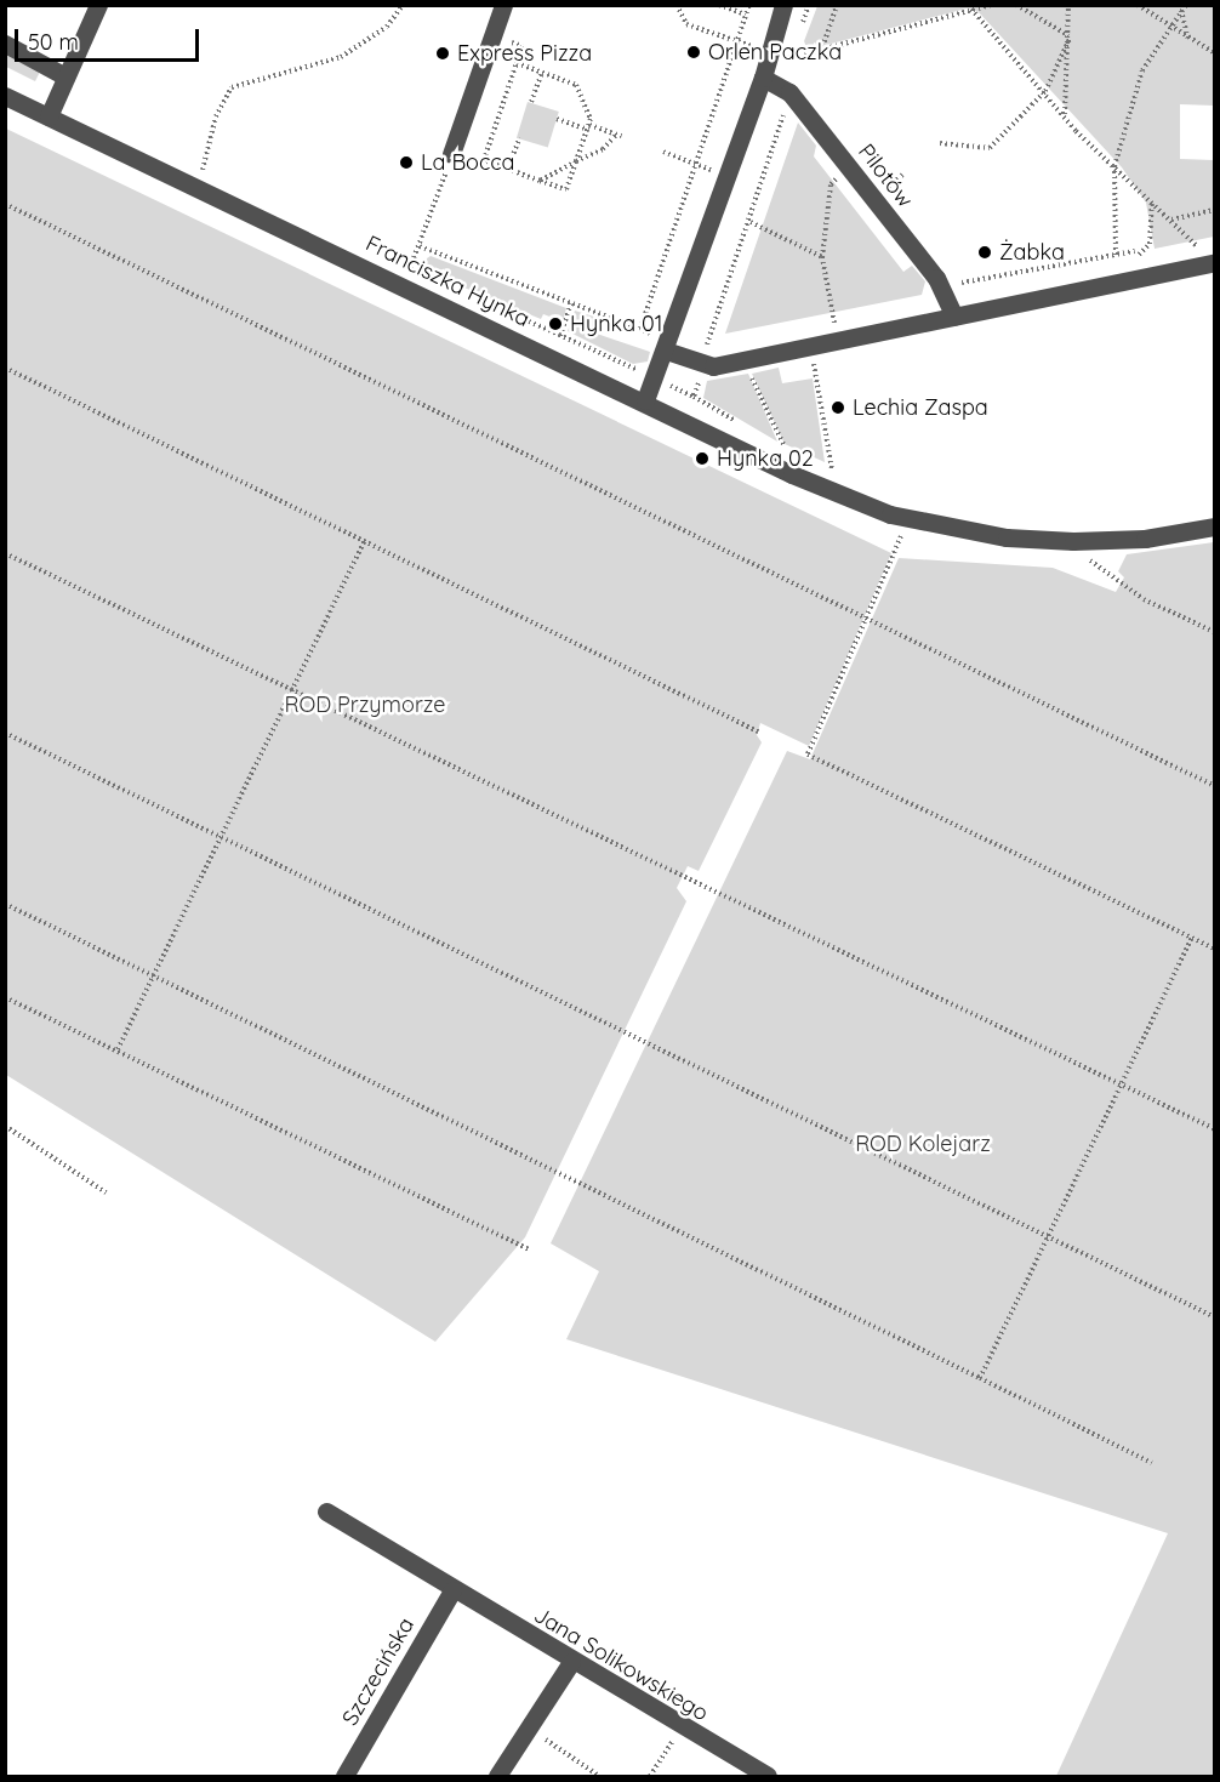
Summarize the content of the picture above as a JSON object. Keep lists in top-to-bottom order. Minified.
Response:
{"streets":{"street":["Pilotów","Franciszka Hynka","Jana Solikowskiego","Szczecińska"]},"crossings":[["Jana Solikowskiego","Szczecińska"]],"parks":["ROD Przymorze","ROD Kolejarz"],"places":["Orlen Paczka","Express Pizza","La Bocca","Żabka","Hynka 01","Lechia Zaspa","Hynka 02"],"scale_bar":"50 m"}
